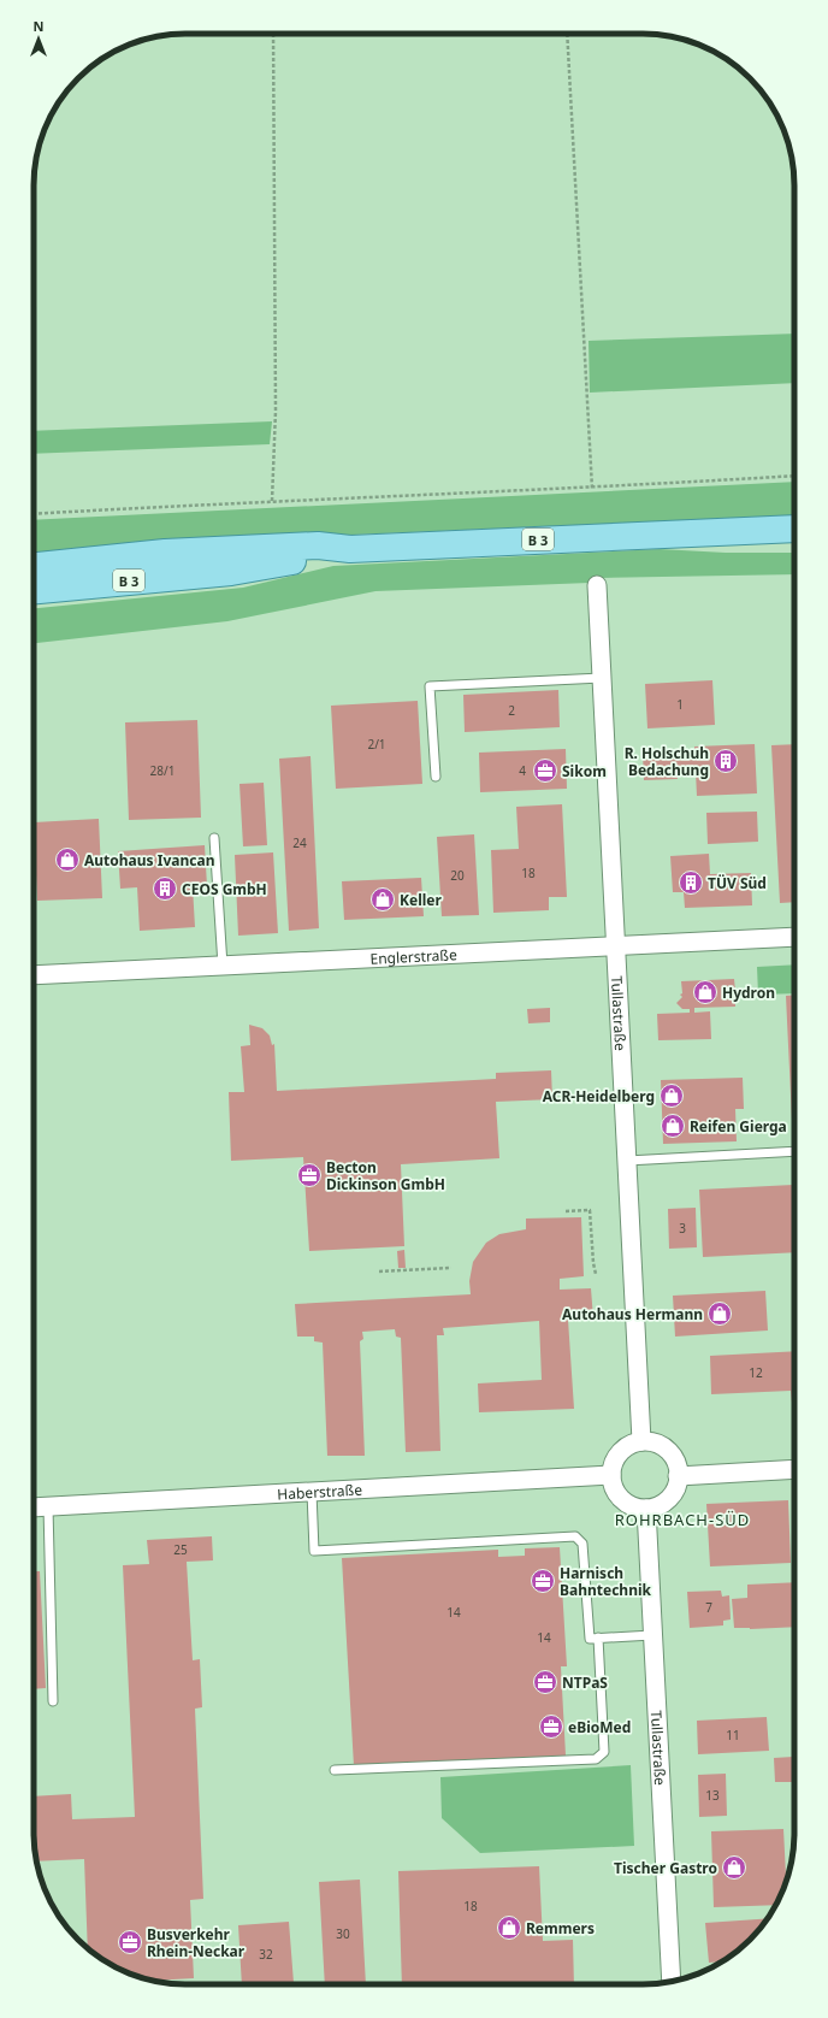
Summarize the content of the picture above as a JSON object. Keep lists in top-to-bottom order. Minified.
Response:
{"streets":{"main road":["B 3"],"street":["Englerstraße","Tullastraße","Haberstraße"]},"crossings":[["Englerstraße","Tullastraße"],["Tullastraße","Haberstraße"]],"districts":["ROHRBACH-SÜD"],"places":{"building":["R. Holschuh Bedachung","TÜV Süd","CEOS GmbH"],"office":["Sikom","Becton Dickinson GmbH","Harnisch Bahntechnik","NTPaS","eBioMed","Busverkehr Rhein-Neckar"],"shop":["Autohaus Ivancan","Keller","Hydron","ACR-Heidelberg","Reifen Gierga","Autohaus Hermann","Tischer Gastro","Remmers"]},"house_numbers":["1","2","2/1","28/1","4","24","18","20","3","12","25","7","14","14","11","13","18","30","32"],"north":"top"}
